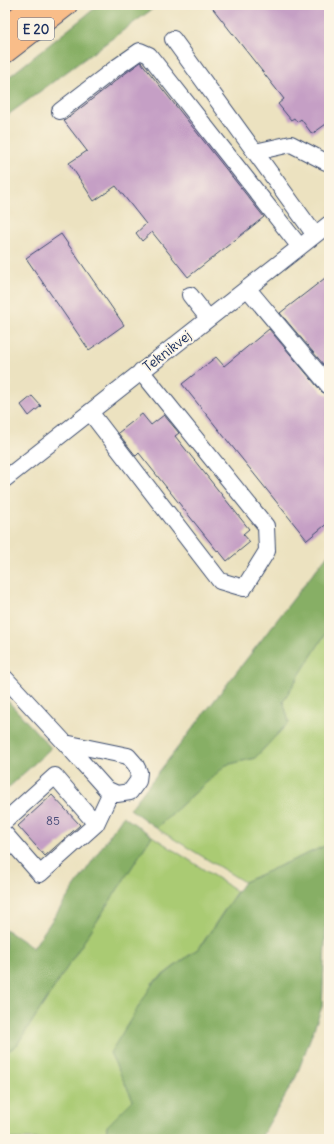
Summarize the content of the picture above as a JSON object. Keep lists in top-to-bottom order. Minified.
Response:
{"streets":{"highway":["E 20"],"street":["Teknikvej"]},"house_numbers":["85"]}
